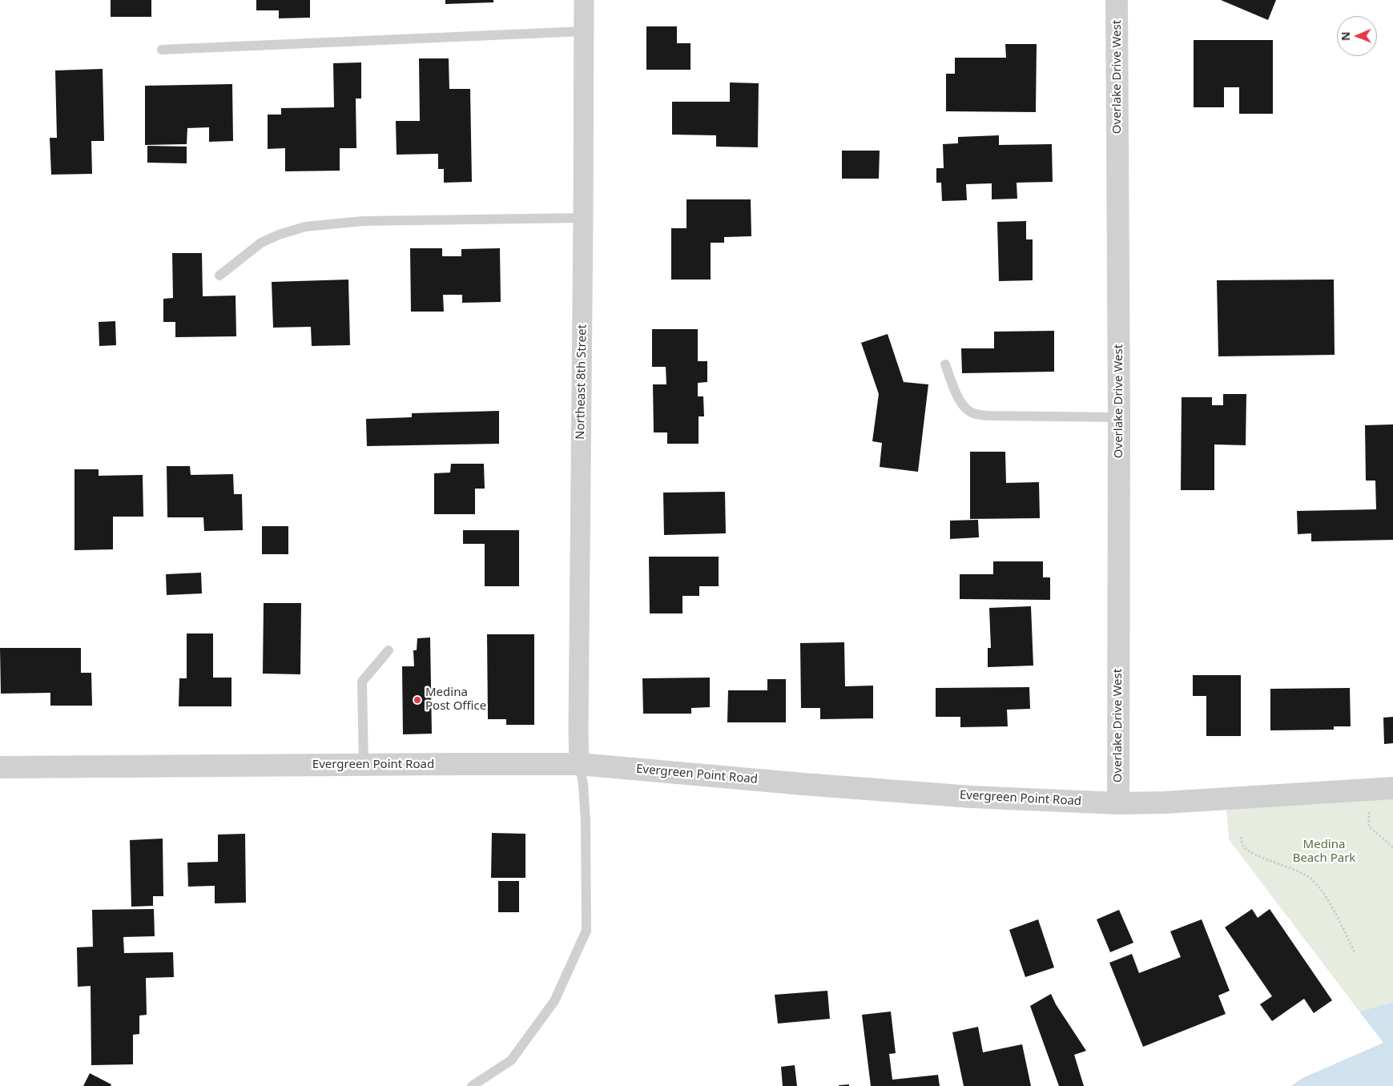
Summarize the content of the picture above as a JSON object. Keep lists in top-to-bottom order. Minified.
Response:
{"streets":{"street":["Overlake Drive West","Northeast 8th Street","Evergreen Point Road"]},"crossings":[["Overlake Drive West","Evergreen Point Road"],["Northeast 8th Street","Evergreen Point Road"]],"parks":["Medina Beach Park"],"places":["Medina Post Office"],"north":"left"}
